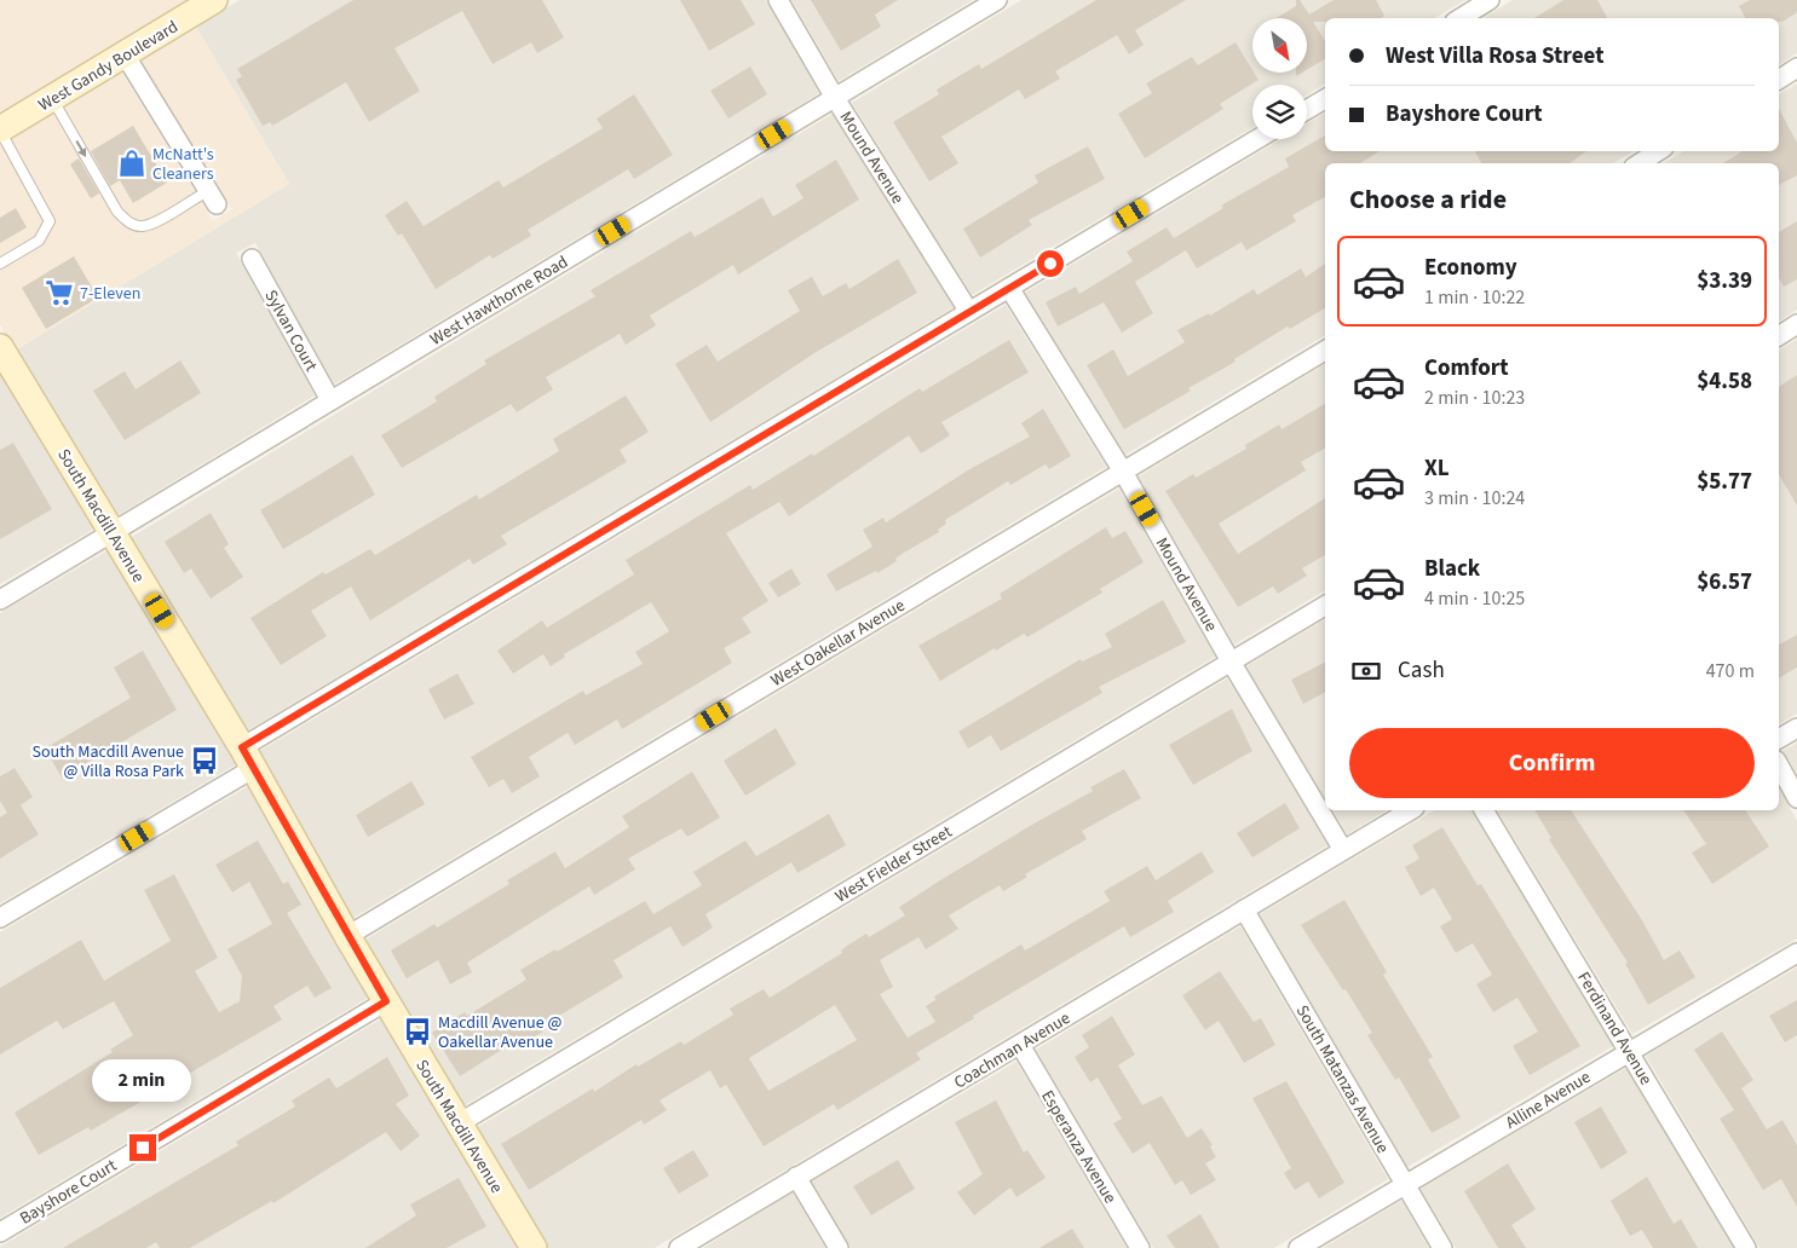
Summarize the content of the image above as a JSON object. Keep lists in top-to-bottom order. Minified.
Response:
{"streets":{"street":["West Gandy Boulevard","Mound Avenue","West Hawthorne Road","Sylvan Court","South Macdill Avenue","West Oakellar Avenue","West Fielder Street","Ferdinand Avenue","Coachman Avenue","South Matanzas Avenue","Alline Avenue","Esperanza Avenue","Bayshore Court"]},"crossings":[["Mound Avenue","West Hawthorne Road"],["Mound Avenue","West Oakellar Avenue"],["Mound Avenue","West Fielder Street"],["Mound Avenue","Coachman Avenue"],["West Hawthorne Road","Sylvan Court"],["West Hawthorne Road","South Macdill Avenue"],["South Macdill Avenue","West Oakellar Avenue"],["South Macdill Avenue","West Fielder Street"],["South Macdill Avenue","Bayshore Court"],["Ferdinand Avenue","Alline Avenue"],["Coachman Avenue","South Matanzas Avenue"],["Coachman Avenue","Esperanza Avenue"],["South Matanzas Avenue","Alline Avenue"]],"places":{"shop":["McNatt's Cleaners"],"supermarket":["7-Eleven"],"bus stop":["South Macdill Avenue @ Villa Rosa Park","Macdill Avenue @ Oakellar Avenue"]},"north":"bottom right","page":{"banner":["West Villa Rosa Street","Bayshore Court"],"heading":"Choose a ride","list":[{"name":"Economy","note":"1 min · 10:22","value":"$3.39"},{"name":"Comfort","note":"2 min · 10:23","value":"$4.58"},{"name":"XL","note":"3 min · 10:24","value":"$5.77"},{"name":"Black","note":"4 min · 10:25","value":"$6.57"}],"pay":["Cash","470 m"],"buttons":"Confirm","bubble":"2 min"}}
